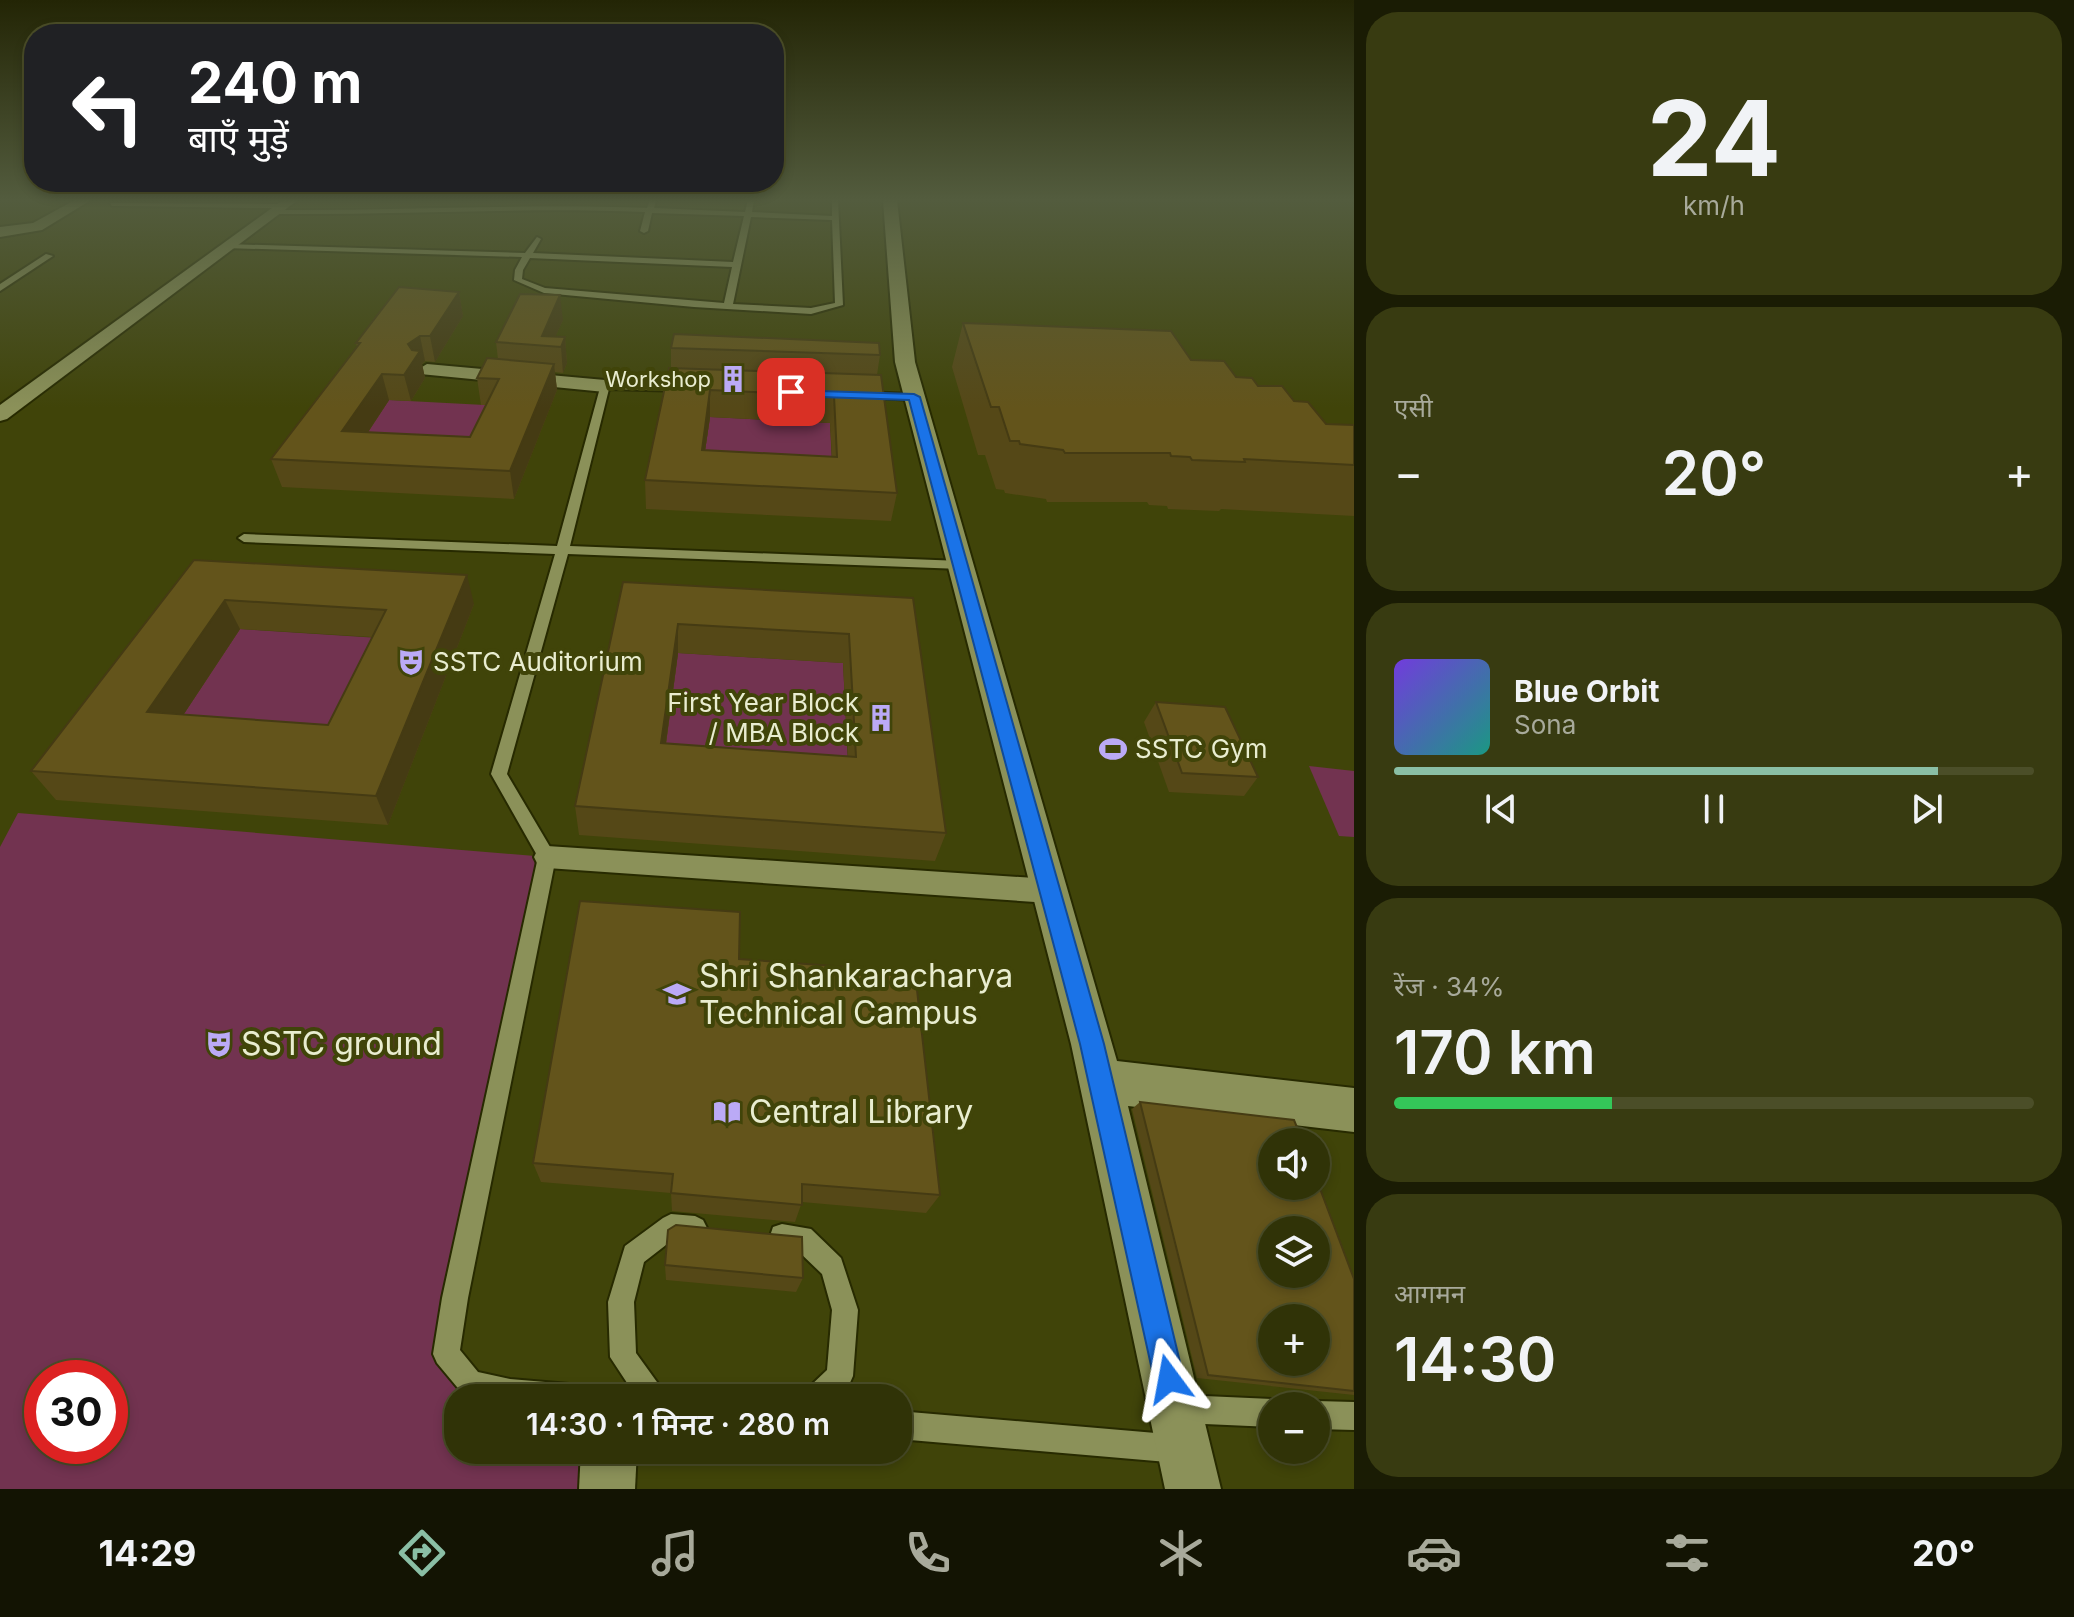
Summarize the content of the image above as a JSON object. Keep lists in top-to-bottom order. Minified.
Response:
{"places":{"building":["Workshop","First Year Block / MBA Block"],"theatre":["SSTC Auditorium","SSTC ground"],"sports":["SSTC Gym"],"school or university":["Shri Shankaracharya Technical Campus"],"library":["Central Library"]},"page":{"tile":[["24","km/h"],"एसी",["रेंज · 34%","170 km"],["आगमन","14:30"]],"turn":["240 m","बाएँ मुड़ें"],"heat":["−","20°","+"],"song":["Blue Orbit","Sona"],"map_buttons":["+","−"],"limit":"30","trip":"14:30 · 1 मिनट · 280 m","tabs":["14:29","20°"]}}
